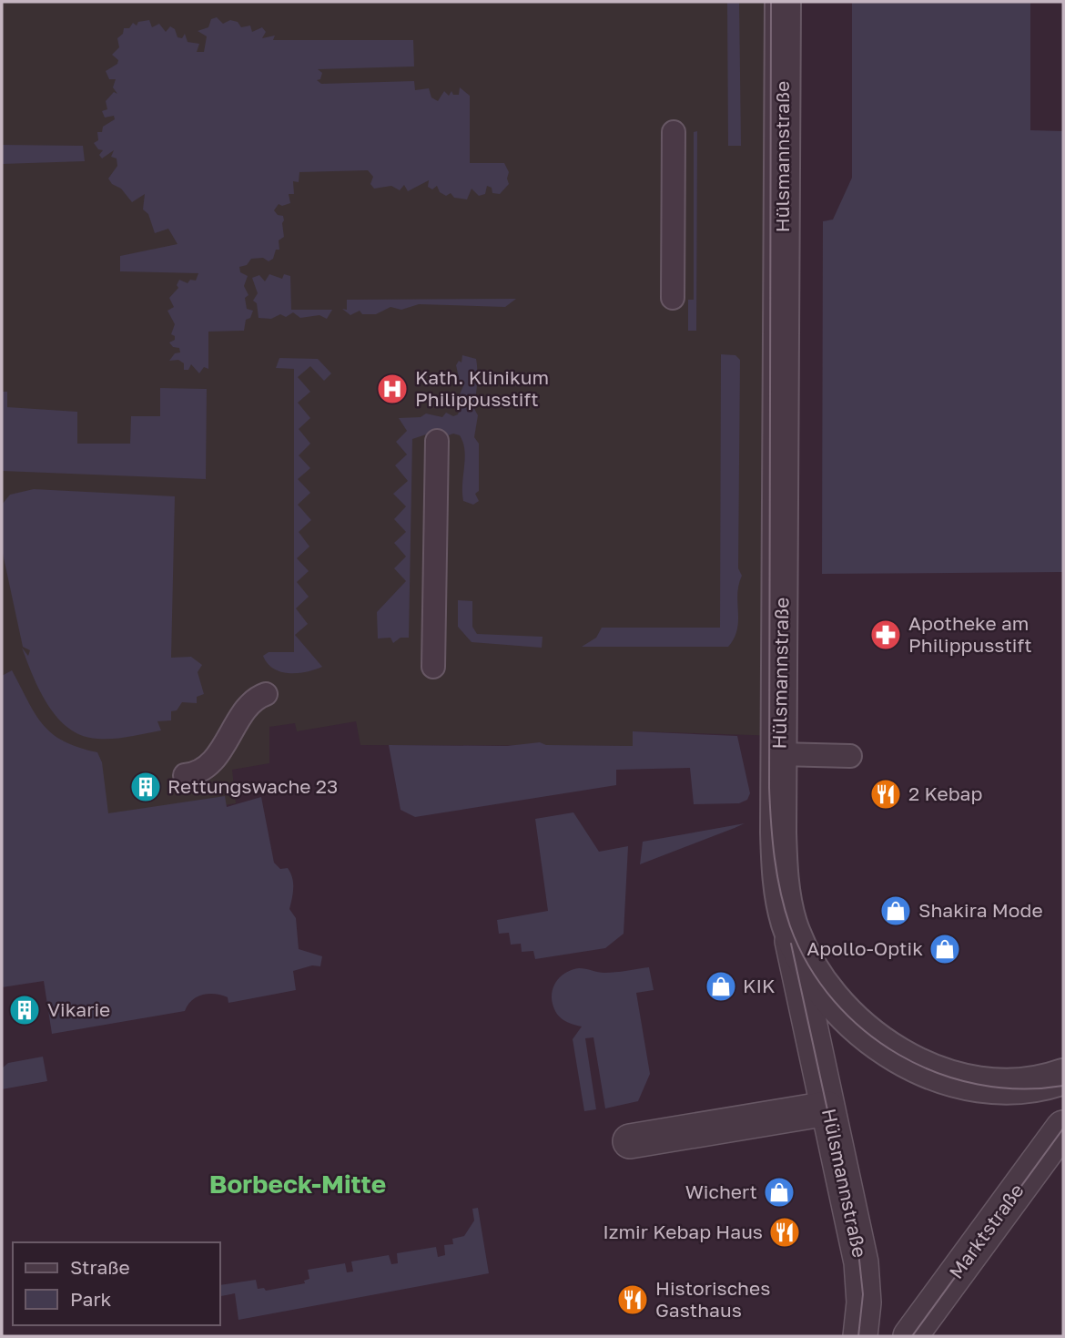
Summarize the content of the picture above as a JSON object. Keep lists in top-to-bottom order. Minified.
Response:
{"streets":{"street":["Hülsmannstraße","Marktstraße"]},"districts":["Borbeck-Mitte"],"places":{"hospital":["Kath. Klinikum Philippusstift"],"pharmacy":["Apotheke am Philippusstift"],"building":["Rettungswache 23","Vikarie"],"restaurant":["2 Kebap","Izmir Kebap Haus","Historisches Gasthaus"],"shop":["Shakira Mode","Apollo-Optik","KIK","Wichert"]},"legend":["Straße","Park"]}
